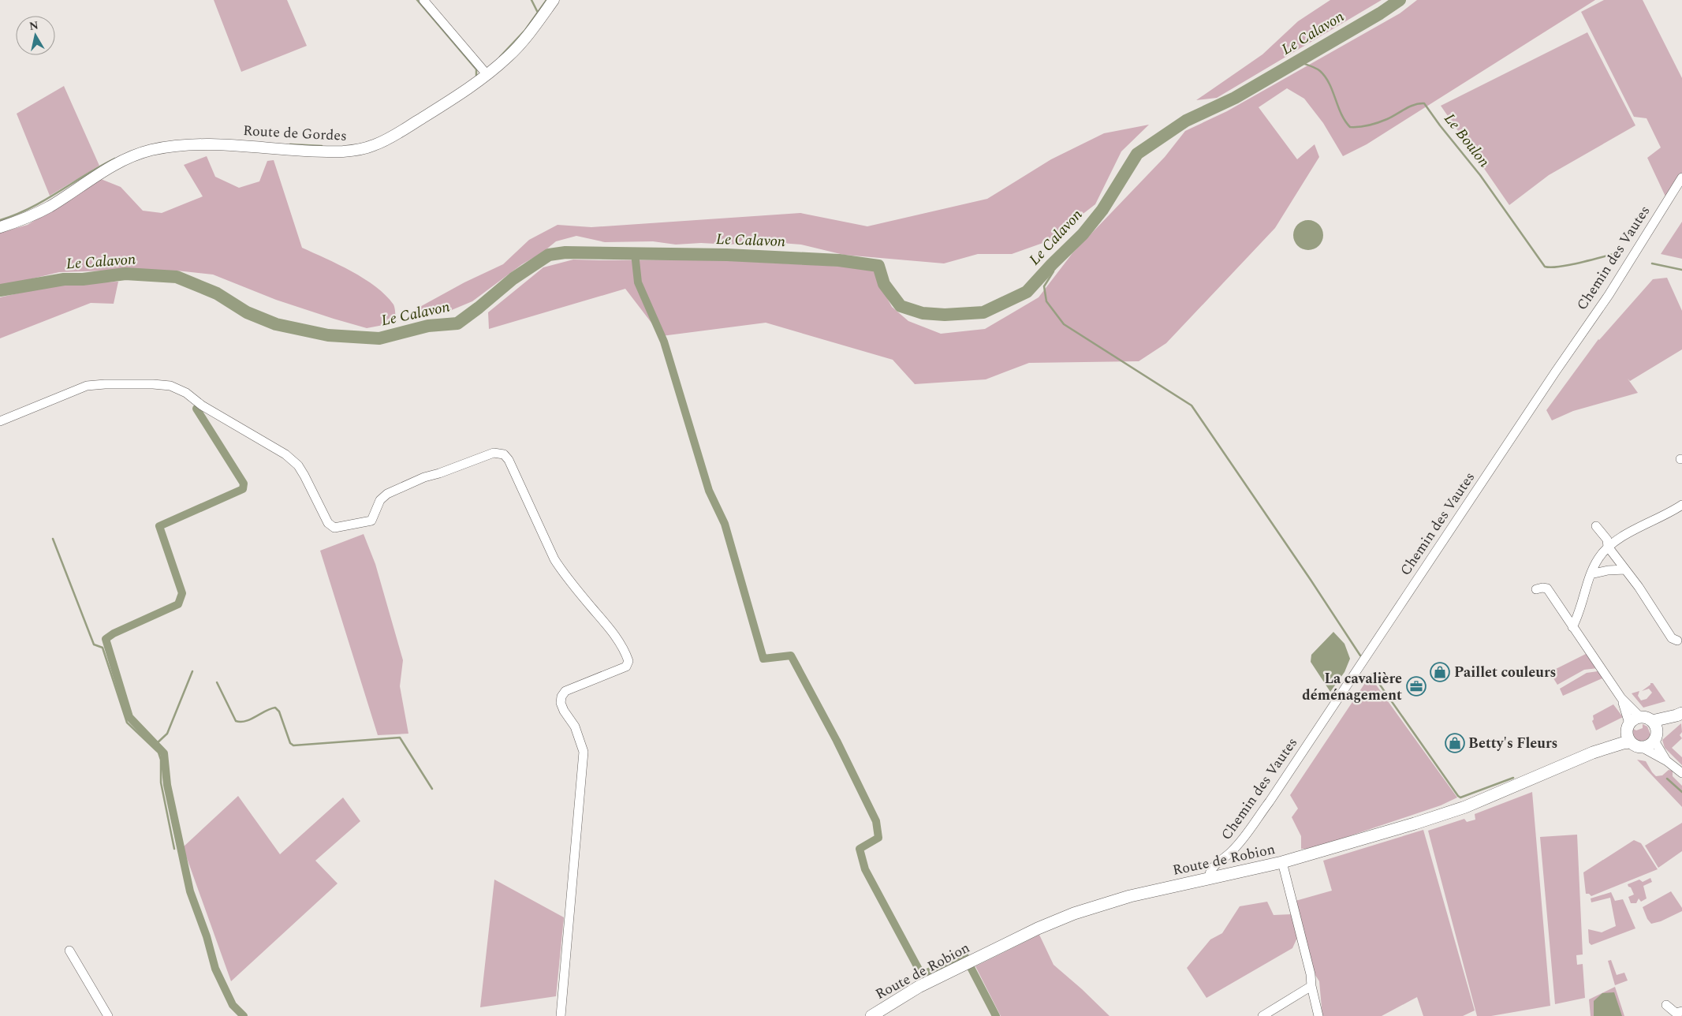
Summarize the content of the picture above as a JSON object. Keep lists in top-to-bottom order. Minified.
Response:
{"streets":{"main road":["Route de Robion"],"street":["Route de Gordes","Chemin des Vautes"]},"crossings":[["Chemin des Vautes","Route de Robion"]],"water":["Le Calavon","Le Boulon"],"places":{"shop":["Paillet couleurs","Betty's Fleurs"],"office":["La cavalière déménagement"]},"north":"top"}
